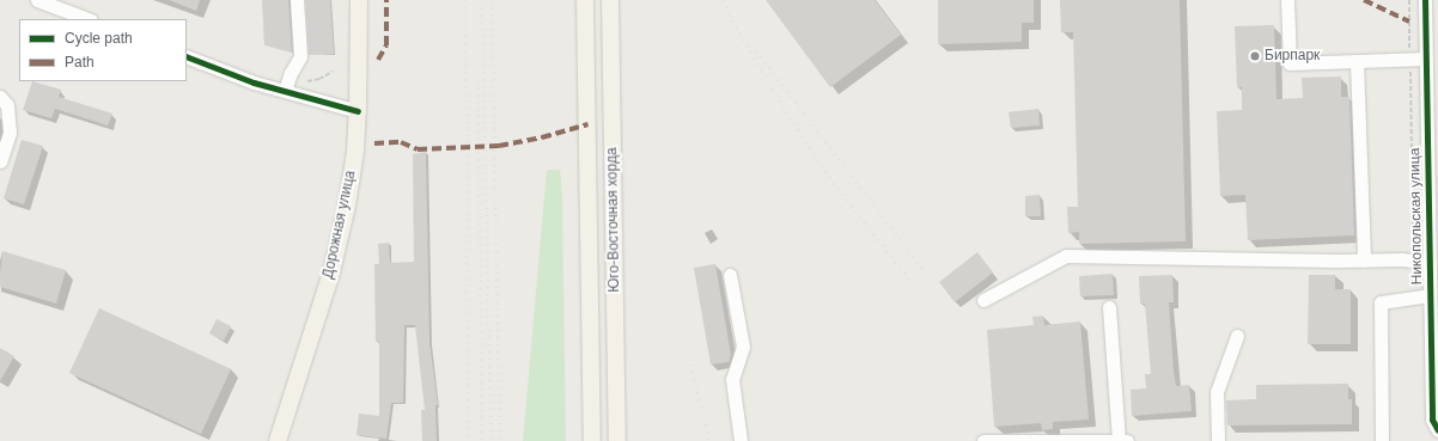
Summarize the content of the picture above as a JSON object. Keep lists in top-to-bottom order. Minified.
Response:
{"streets":{"main road":["Юго-Восточная хорда","Дорожная улица"],"street":["Никопольская улица"]},"places":["Бирпарк"],"legend":["Cycle path","Path"]}
